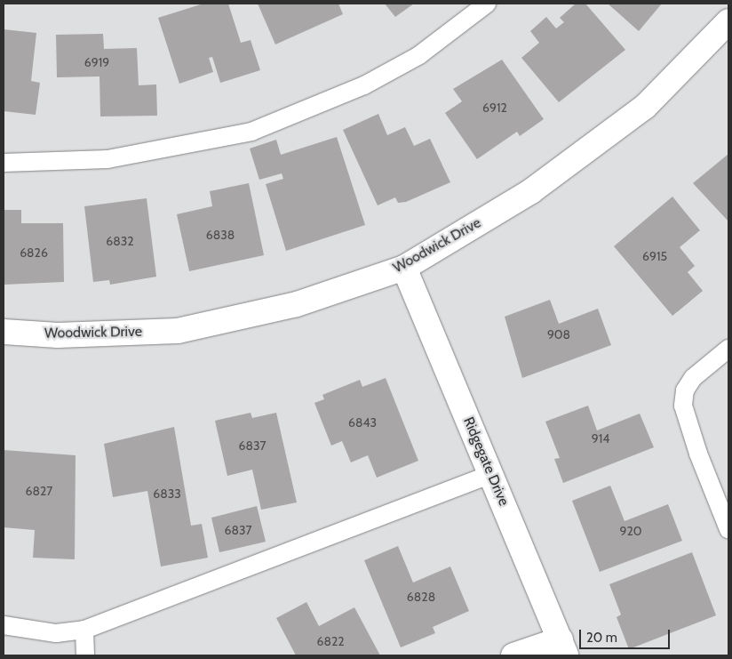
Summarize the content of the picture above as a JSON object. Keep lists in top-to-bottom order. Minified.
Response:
{"streets":{"street":["Woodwick Drive","Ridgegate Drive"]},"crossings":[["Woodwick Drive","Ridgegate Drive"]],"house_numbers":["6919","6912","6838","6832","6826","6915","908","6843","914","6837","6827","6833","6837","920","6828","6822"],"scale_bar":"20 m"}
